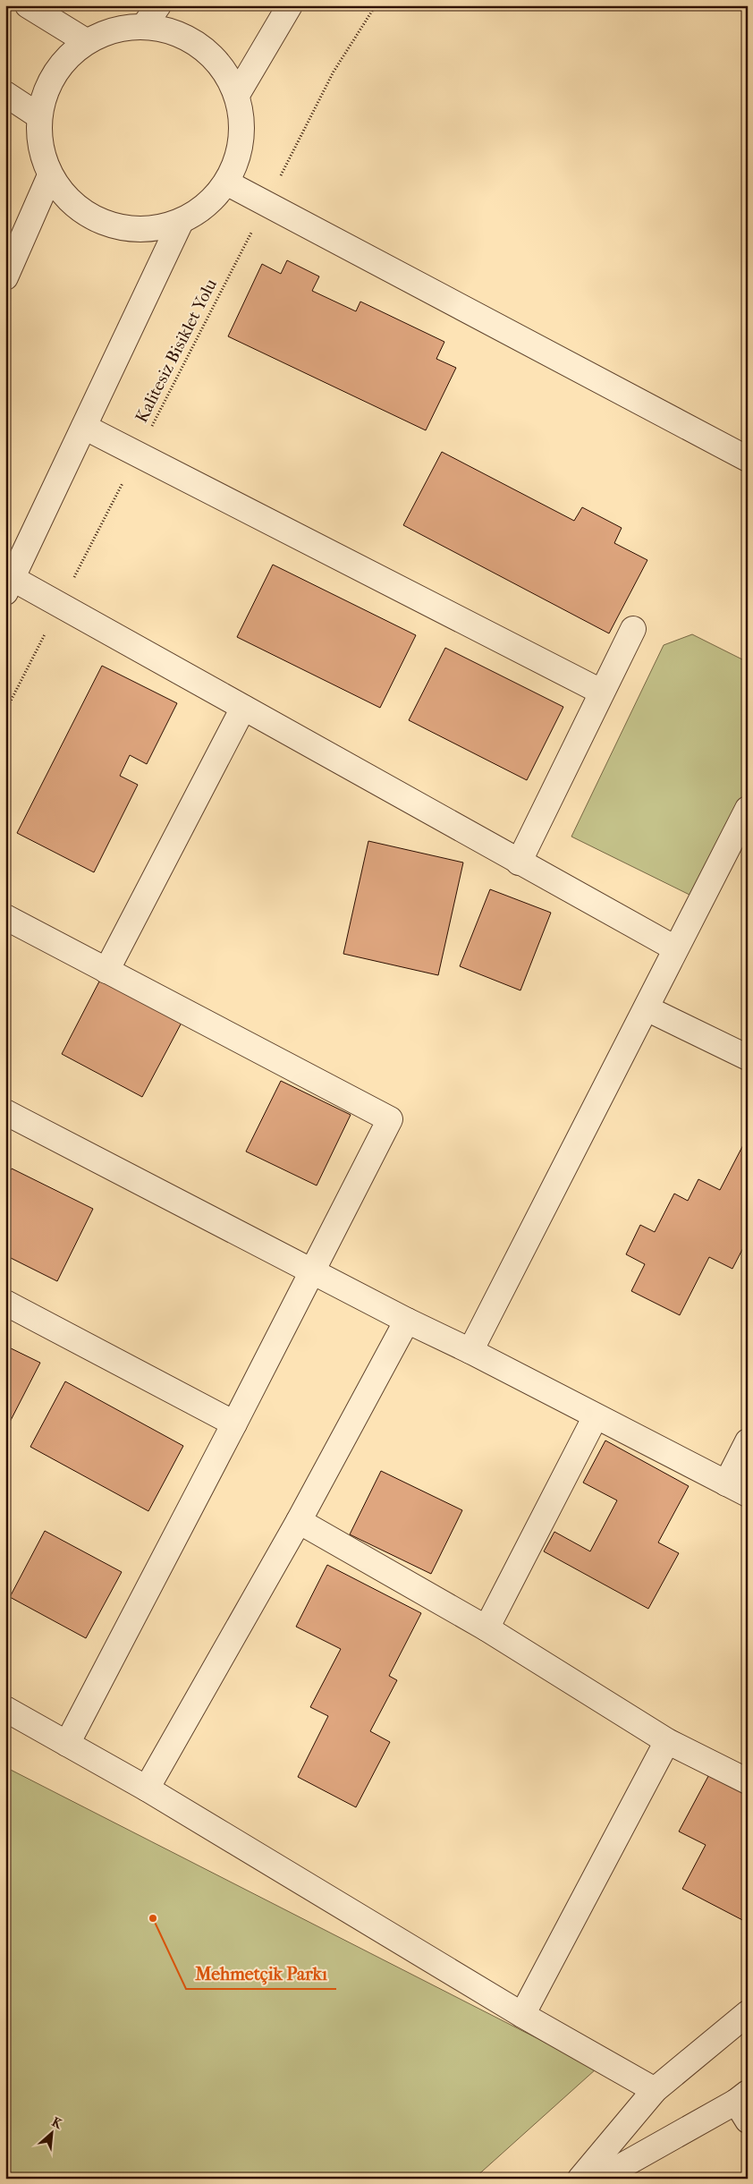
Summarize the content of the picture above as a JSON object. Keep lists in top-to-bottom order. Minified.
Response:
{"streets":{"path":["Kalitesiz Bisiklet Yolu"]},"places":["Mehmetçik Parkı"],"north":"top right"}
